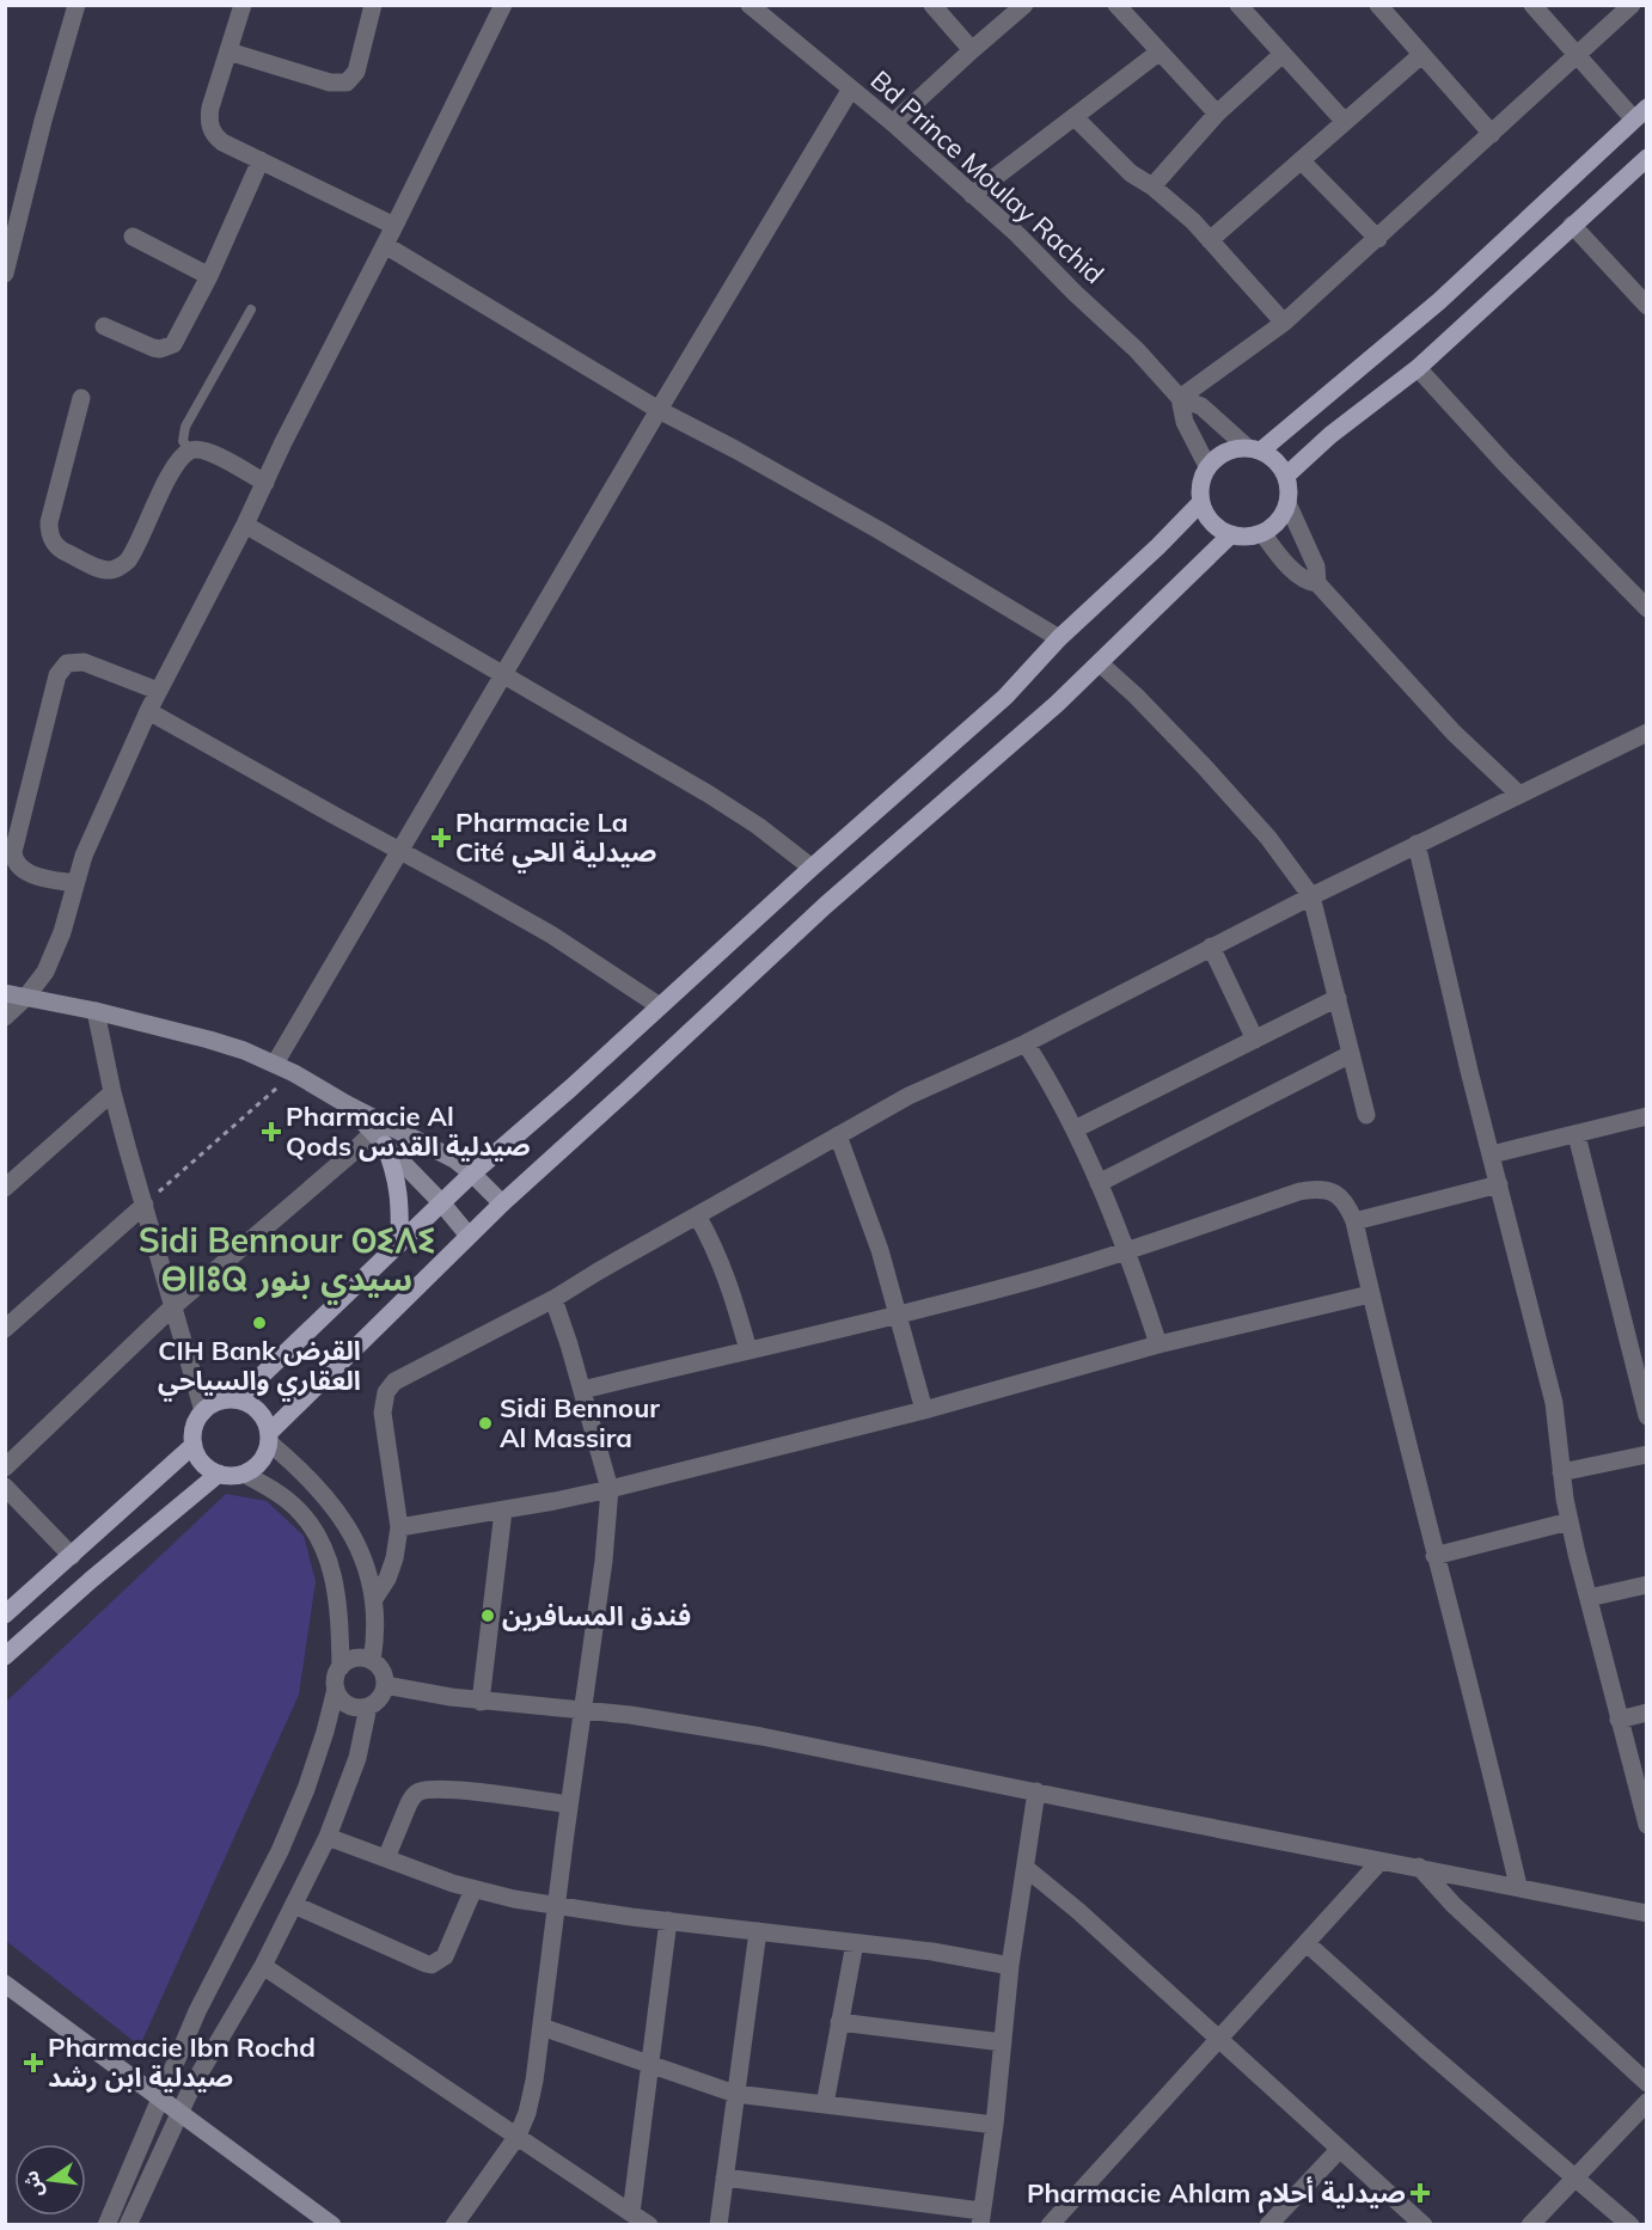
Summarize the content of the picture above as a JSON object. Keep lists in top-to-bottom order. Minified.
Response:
{"streets":{"street":["Bd Prince Moulay Rachid"]},"districts":["Sidi Bennour ⵙⵉⴷⵉ ⴱⵏⵏⵓⵕ سيدي بنور"],"places":{"health":["Pharmacie La Cité صيدلية الحي","Pharmacie Al Qods صيدلية القدس","Pharmacie Ibn Rochd صيدلية ابن رشد","Pharmacie Ahlam صيدلية أحلام"],"other":["CIH Bank القرض العقاري والسياحي","Sidi Bennour Al Massira","فندق المسافرين"]},"north":"left"}
